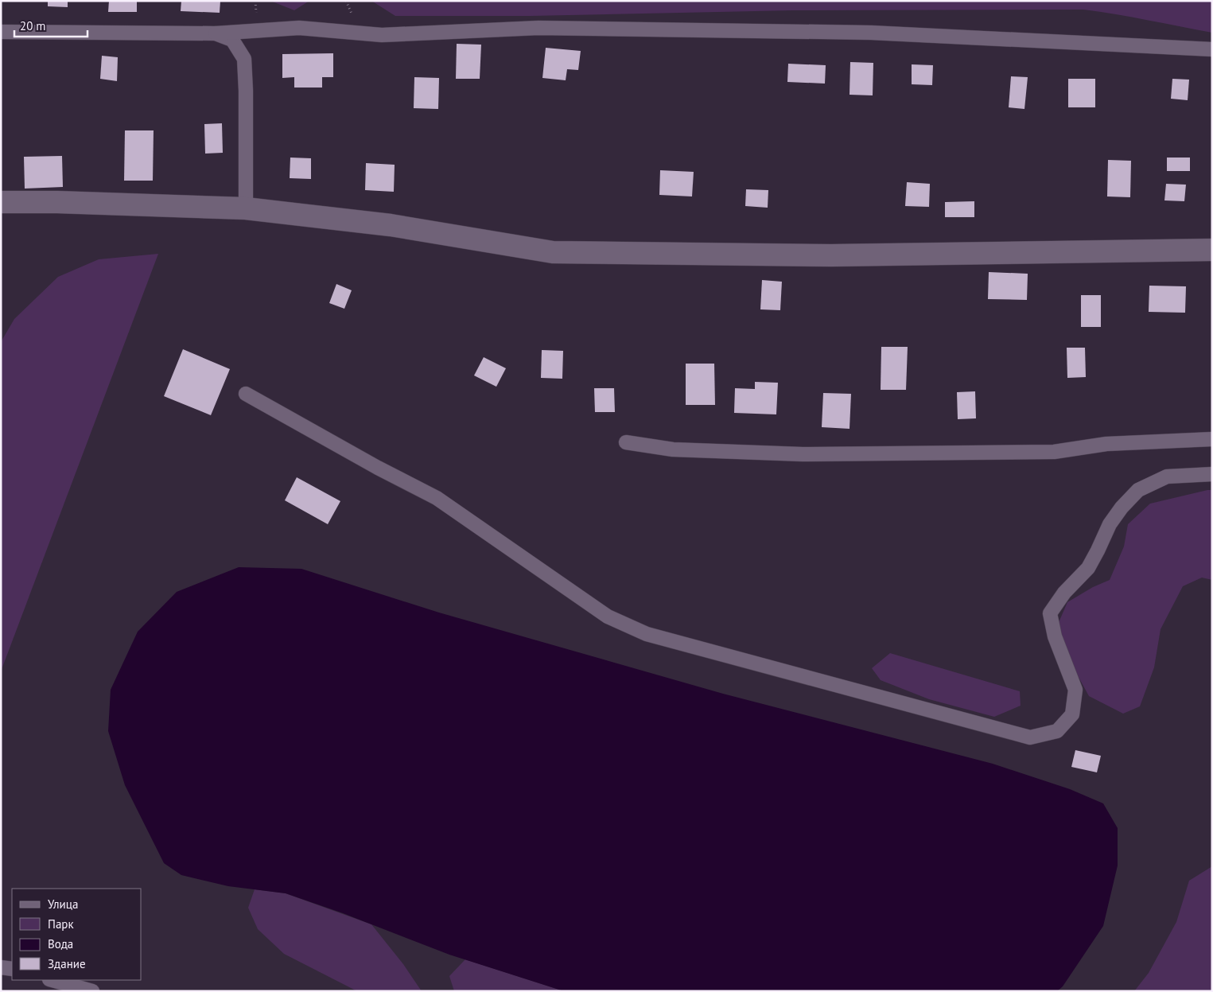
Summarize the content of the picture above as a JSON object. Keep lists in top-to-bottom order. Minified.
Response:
{"legend":["Улица","Парк","Вода","Здание"],"scale_bar":"20 m"}
